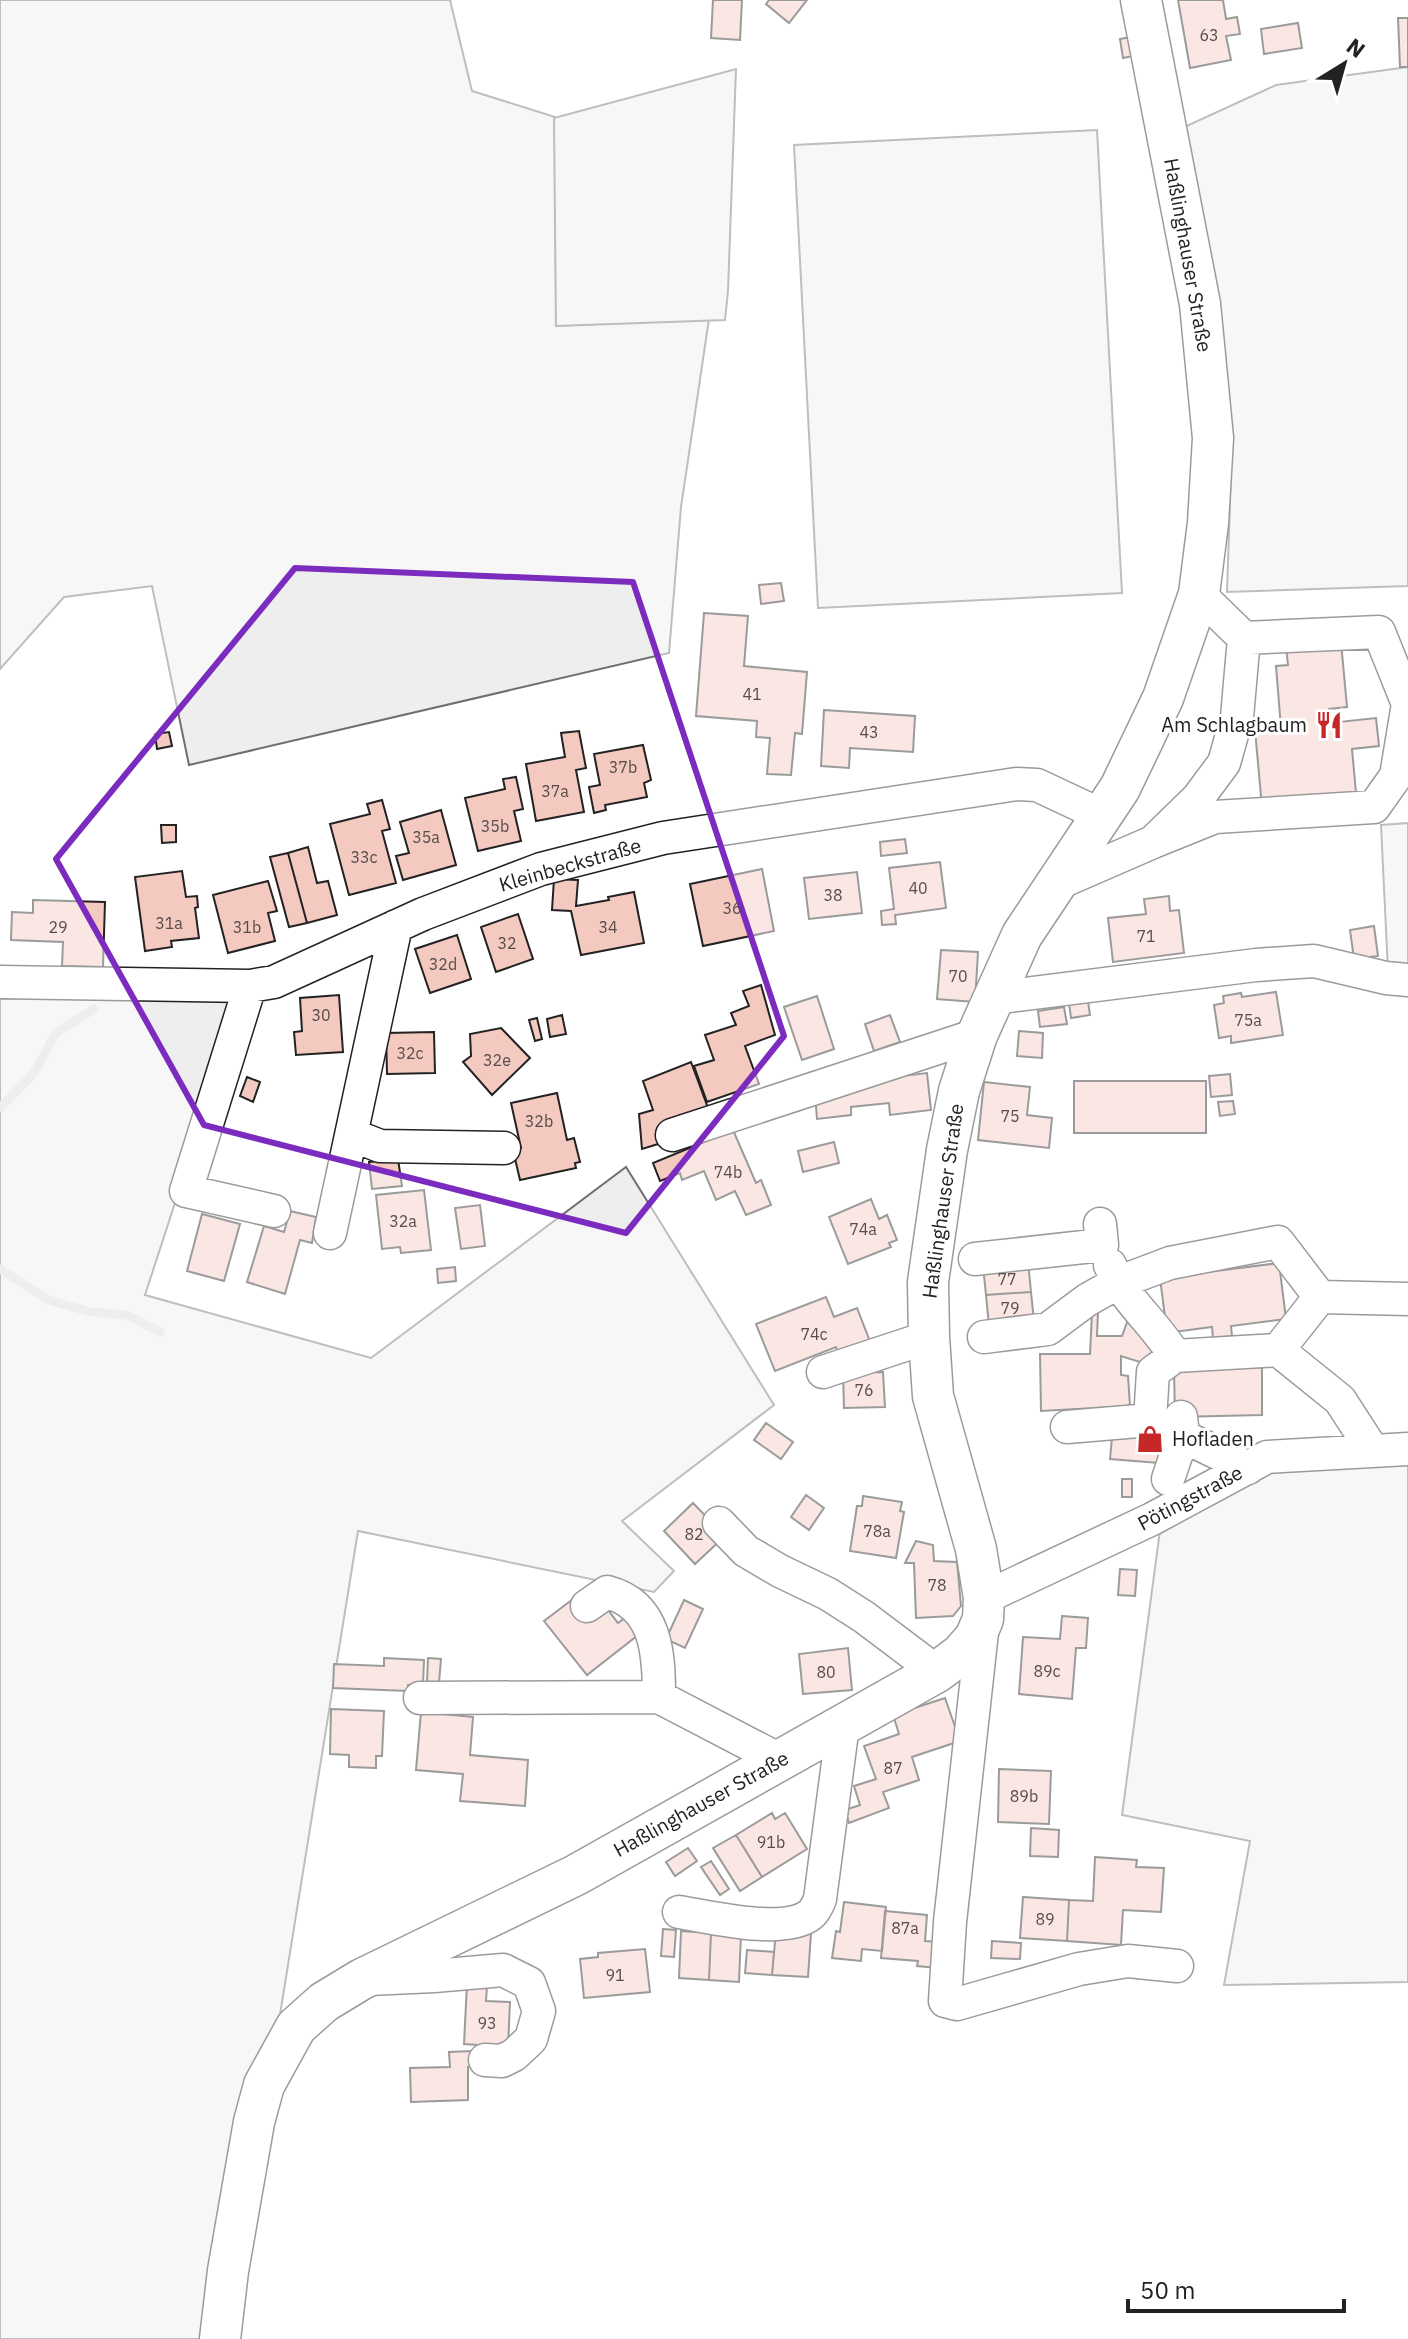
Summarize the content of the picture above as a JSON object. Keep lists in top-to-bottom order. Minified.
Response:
{"streets":{"main road":["Haßlinghauser Straße"],"street":["Kleinbeckstraße","Pötingstraße"]},"crossings":[["Haßlinghauser Straße","Kleinbeckstraße"],["Haßlinghauser Straße","Pötingstraße"]],"places":{"restaurant":["Am Schlagbaum"],"shop":["Hofladen"]},"house_numbers":["63","41","43","37b","37a","35b","35a","33c","40","38","36","31a","29","31b","34","71","32","32d","70","30","75a","32c","32e","75","32b","74b","32a","74a","77","79","74c","76","78a","82","78","89c","80","87","89b","91b","89","87a","91","93"],"scale_bar":"50 m","north":"top right"}
